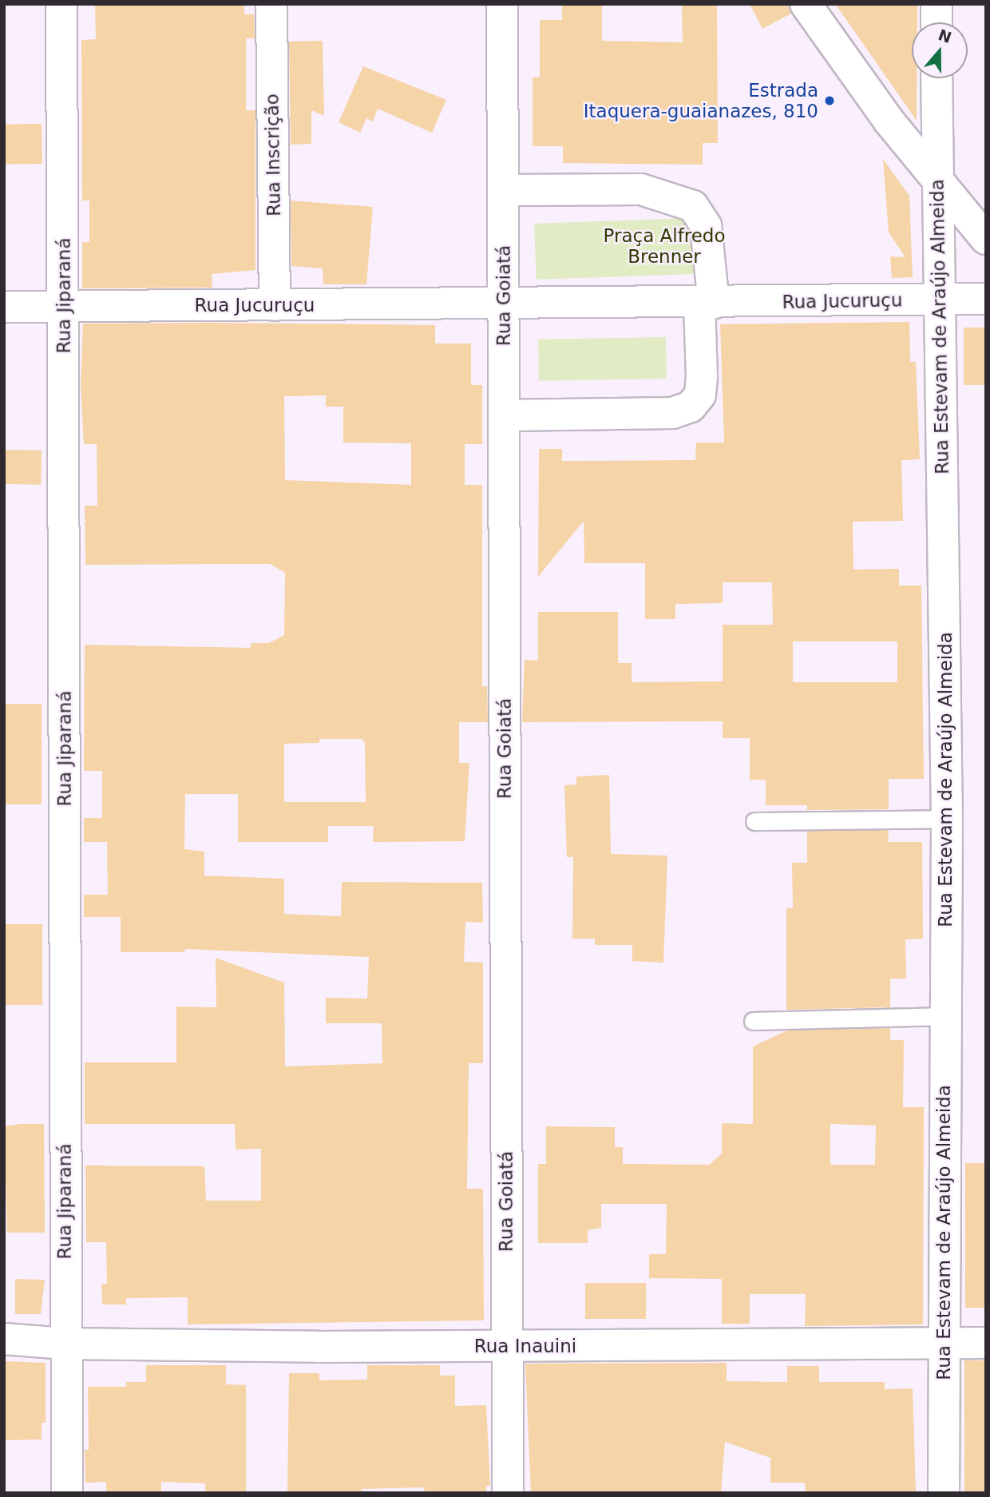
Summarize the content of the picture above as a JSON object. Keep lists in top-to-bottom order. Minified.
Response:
{"streets":{"street":["Rua Inscrição","Rua Jiparaná","Rua Goiatá","Rua Jucuruçu","Rua Estevam de Araújo Almeida","Rua Inauini"]},"crossings":[["Rua Inscrição","Rua Jucuruçu"],["Rua Jiparaná","Rua Jucuruçu"],["Rua Jiparaná","Rua Inauini"],["Rua Goiatá","Rua Jucuruçu"],["Rua Goiatá","Rua Inauini"],["Rua Jucuruçu","Rua Estevam de Araújo Almeida"],["Rua Estevam de Araújo Almeida","Rua Inauini"]],"parks":["Praça Alfredo Brenner"],"places":["Estrada Itaquera-guaianazes, 810"],"north":"top"}
